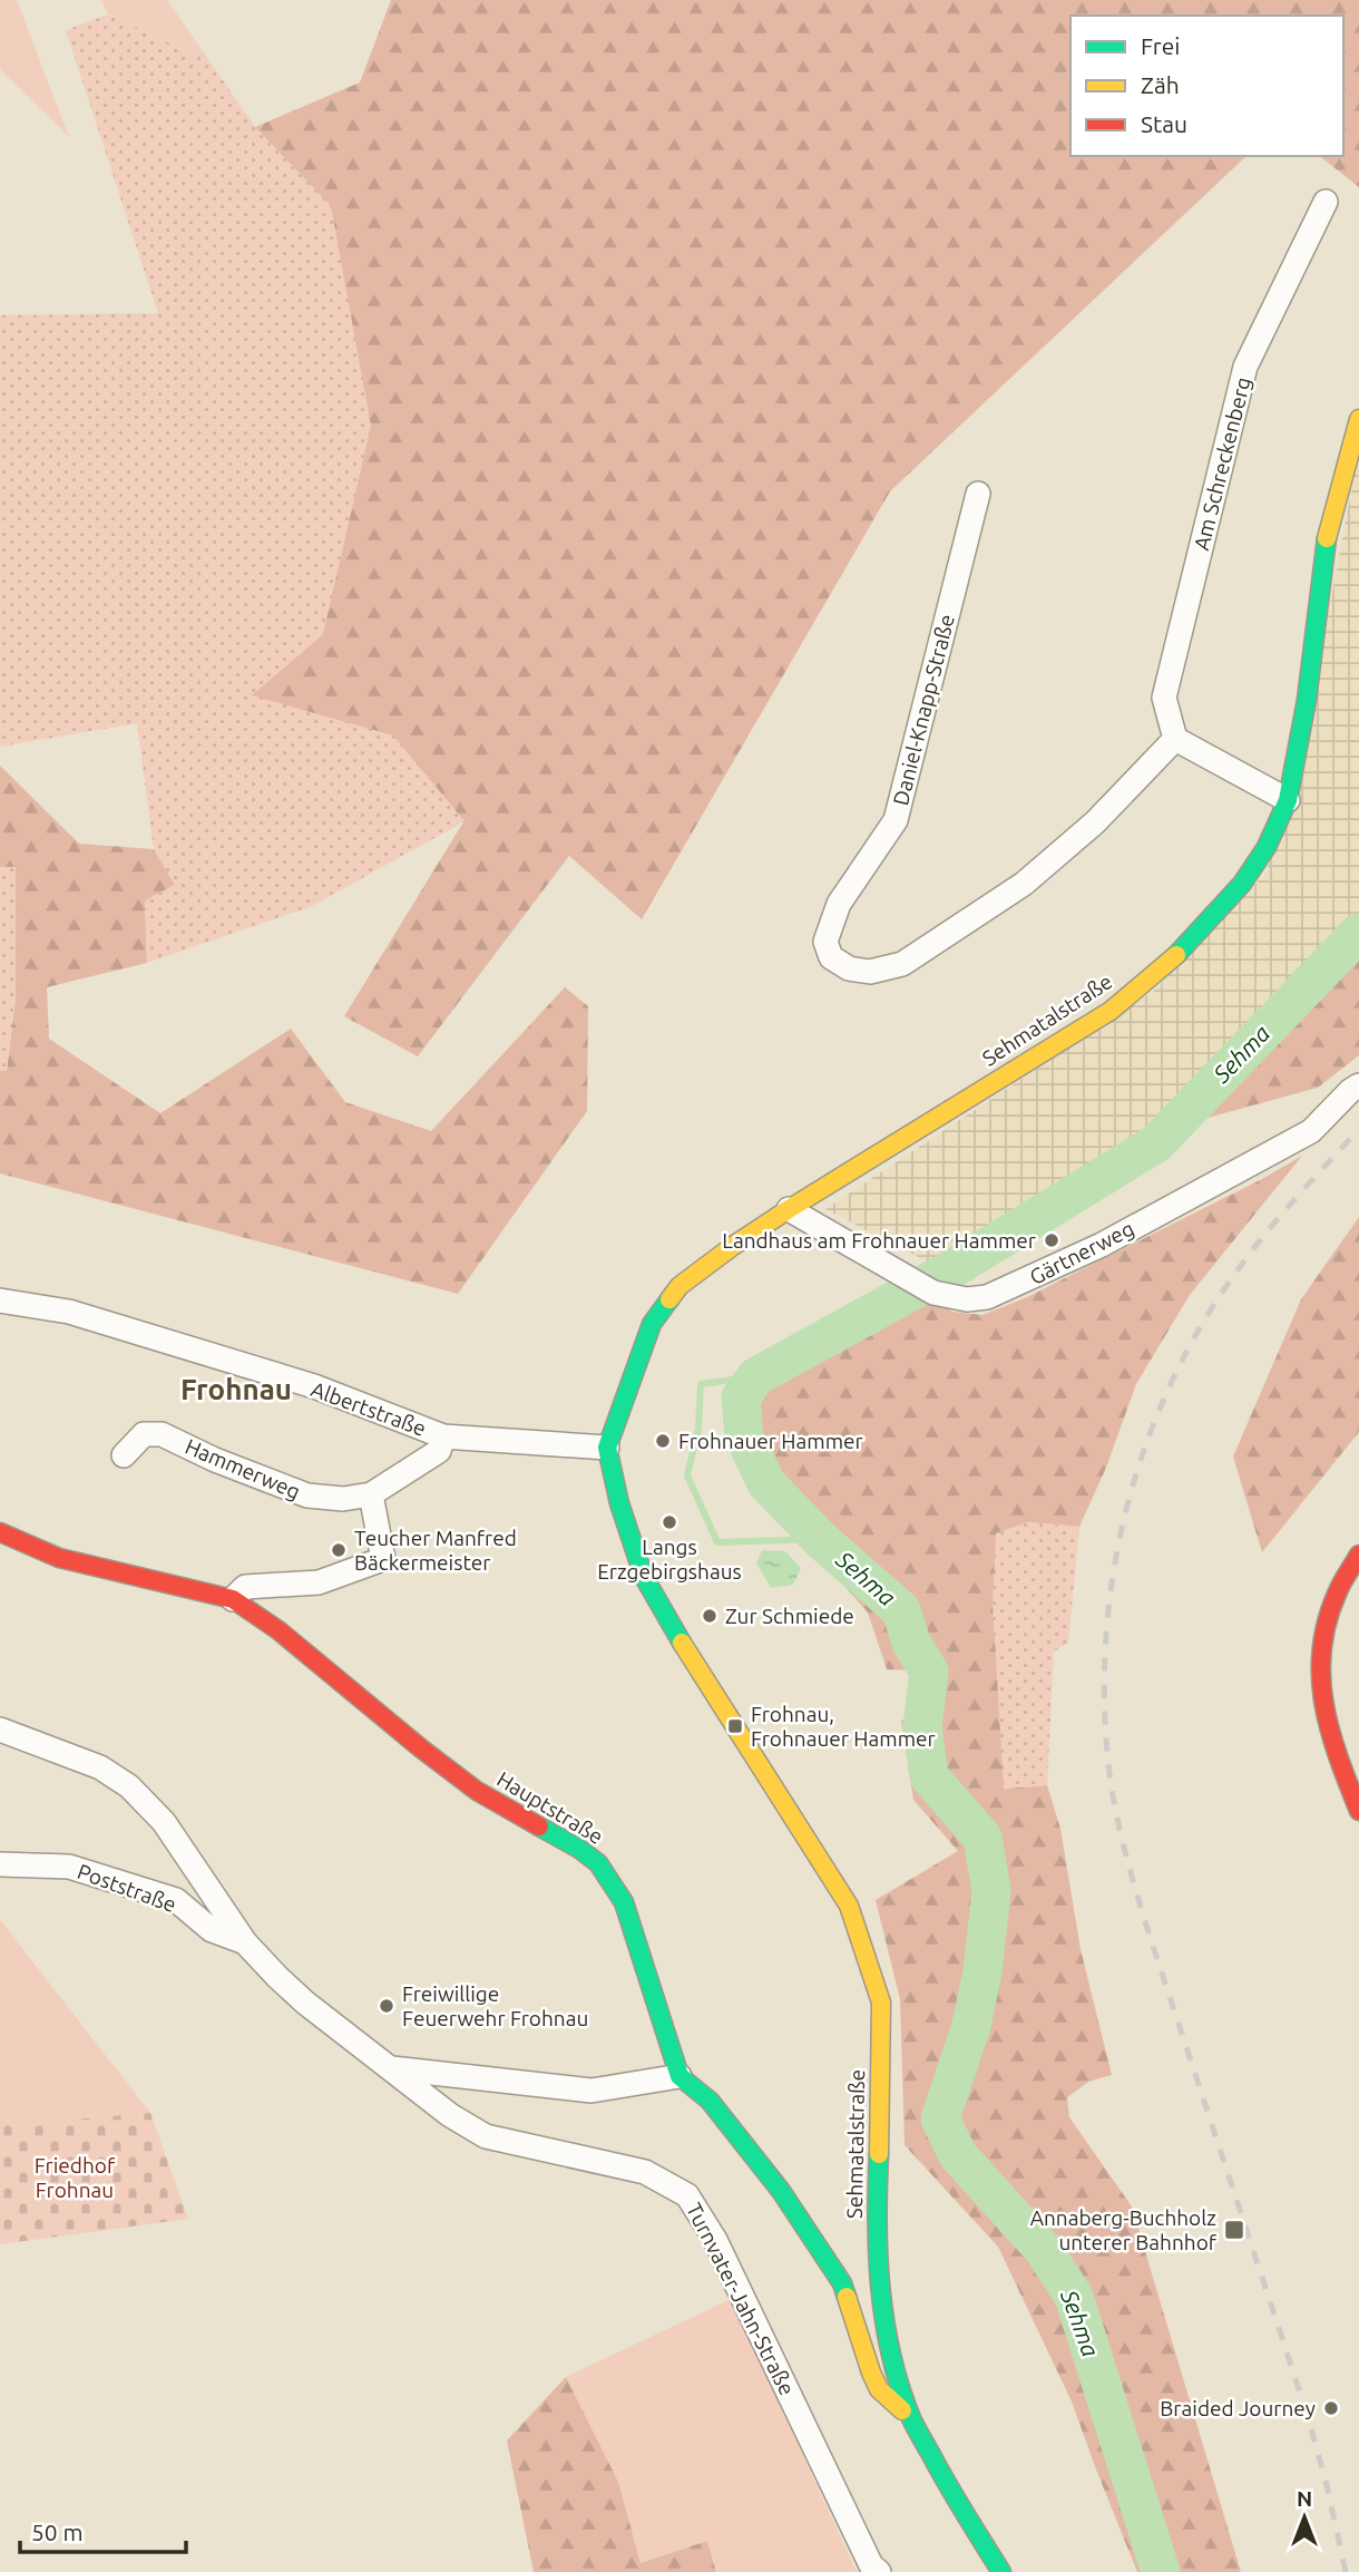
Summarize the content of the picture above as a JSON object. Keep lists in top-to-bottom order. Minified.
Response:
{"streets":{"main road":["Sehmatalstraße","Hauptstraße"],"street":["Am Schreckenberg","Daniel-Knapp-Straße","Gärtnerweg","Albertstraße","Hammerweg","Poststraße","Turnvater-Jahn-Straße"]},"crossings":[["Am Schreckenberg","Daniel-Knapp-Straße"],["Sehmatalstraße","Gärtnerweg"],["Sehmatalstraße","Albertstraße"],["Albertstraße","Hammerweg"],["Poststraße","Turnvater-Jahn-Straße"]],"districts":["Frohnau"],"water":["Sehma"],"parks":["Friedhof Frohnau"],"places":{"other":["Landhaus am Frohnauer Hammer","Frohnauer Hammer","Langs Erzgebirgshaus","Teucher Manfred Bäckermeister","Zur Schmiede","Freiwillige Feuerwehr Frohnau","Braided Journey"],"transit":["Frohnau, Frohnauer Hammer","Annaberg-Buchholz unterer Bahnhof"]},"legend":["Frei","Zäh","Stau"],"scale_bar":"50 m","north":"top"}
